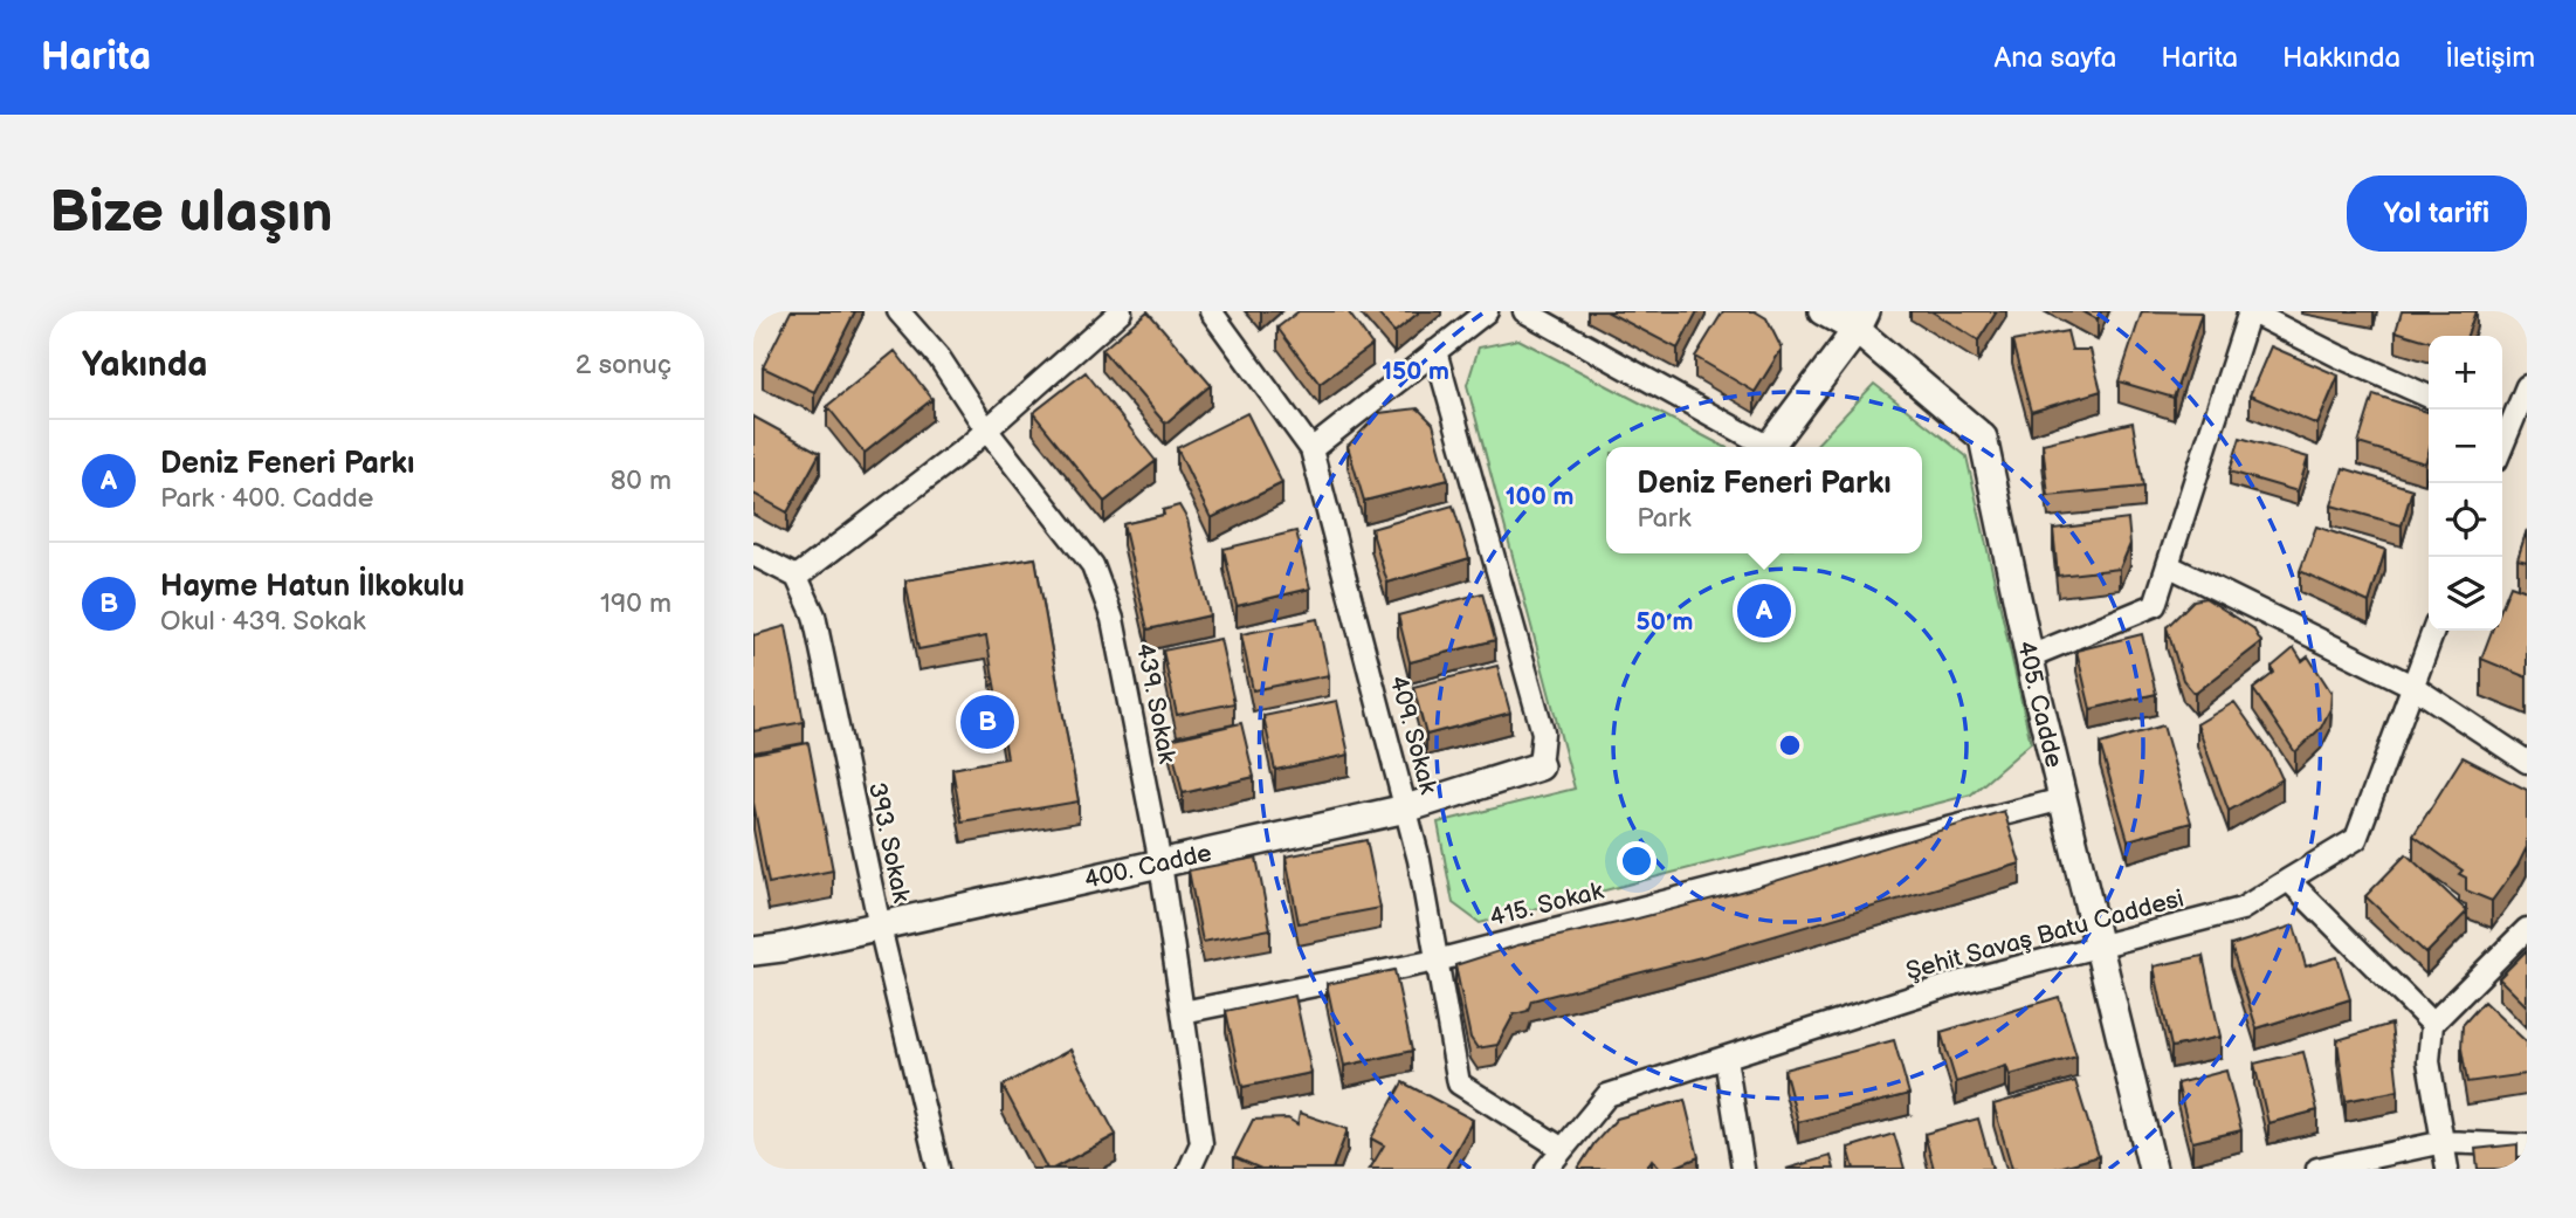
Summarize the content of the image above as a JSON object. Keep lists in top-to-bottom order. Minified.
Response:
{"streets":{"street":["439. Sokak","405. Cadde","409. Sokak","393. Sokak","400. Cadde","415. Sokak","Şehit Savaş Batu Caddesi"]},"crossings":[["439. Sokak","400. Cadde"],["439. Sokak","415. Sokak"],["405. Cadde","415. Sokak"],["405. Cadde","Şehit Savaş Batu Caddesi"],["409. Sokak","400. Cadde"],["409. Sokak","415. Sokak"],["409. Sokak","Şehit Savaş Batu Caddesi"],["393. Sokak","400. Cadde"]],"page":{"header":"Harita","nav":["Ana sayfa","Harita","Hakkında","İletişim"],"buttons":"Yol tarifi","title":"Bize ulaşın","heading":["Yakında","2 sonuç"],"map_buttons":["+","−"],"list":[{"mark":"A","name":"Deniz Feneri Parkı","note":"Park · 400. Cadde","value":"80 m"},{"mark":"B","name":"Hayme Hatun İlkokulu","note":"Okul · 439. Sokak","value":"190 m"}],"popup":["Deniz Feneri Parkı","Park"],"pins":["A","B"]},"rings":["150 m","100 m","50 m"]}
